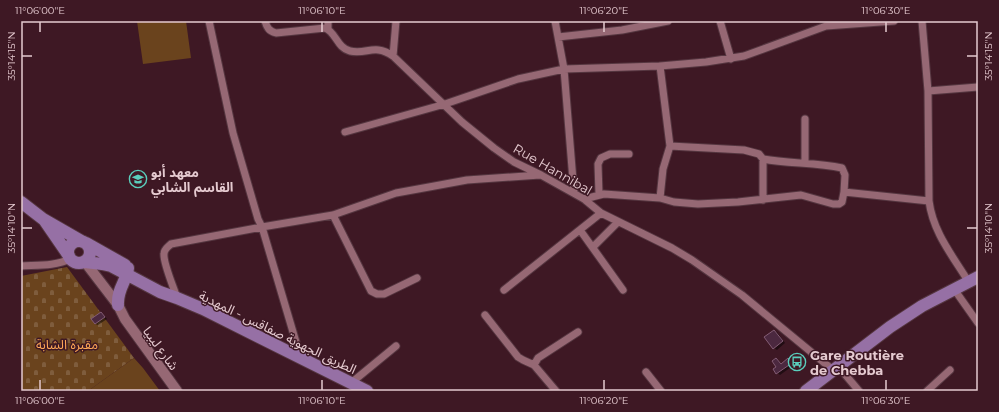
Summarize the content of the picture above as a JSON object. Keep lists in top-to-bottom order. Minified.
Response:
{"streets":{"main road":["الطريق الجهوية صفاقس - المهدية","شارع ليبيا"],"street":["Rue Hannibal"]},"crossings":[["الطريق الجهوية صفاقس - المهدية","شارع ليبيا"]],"parks":["مقبرة الشابة"],"places":{"school or university":["معهد أبو القاسم الشابي"],"bus stop":["Gare Routière de Chebba"]},"coordinates":["11°06'00\"E","11°06'10\"E","11°06'20\"E","11°06'30\"E","35°14'15\"N","35°14'10\"N"]}
